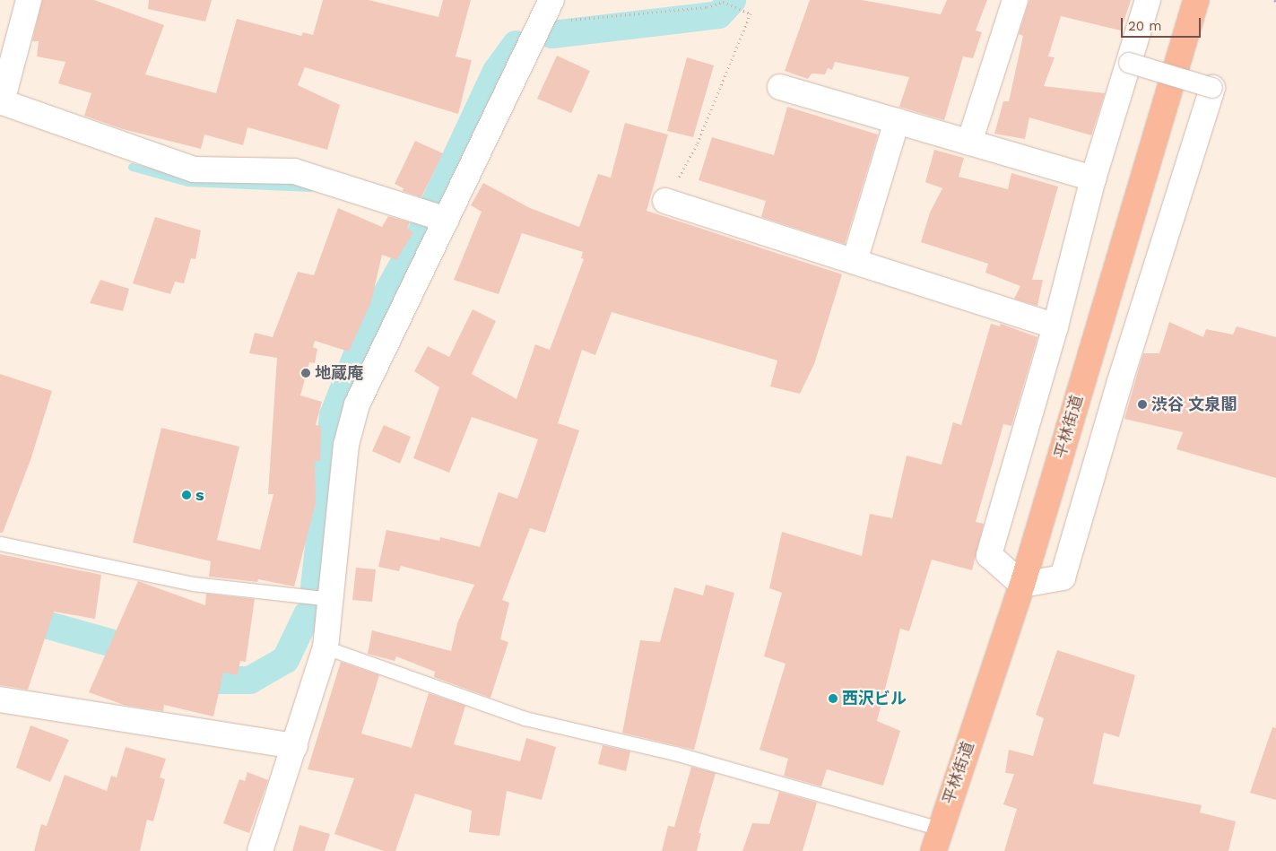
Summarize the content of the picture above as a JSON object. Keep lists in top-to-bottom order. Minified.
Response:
{"streets":{"highway":["平林街道"]},"places":["地蔵庵","渋谷 文泉閣","s","西沢ビル"],"scale_bar":"20 m"}
